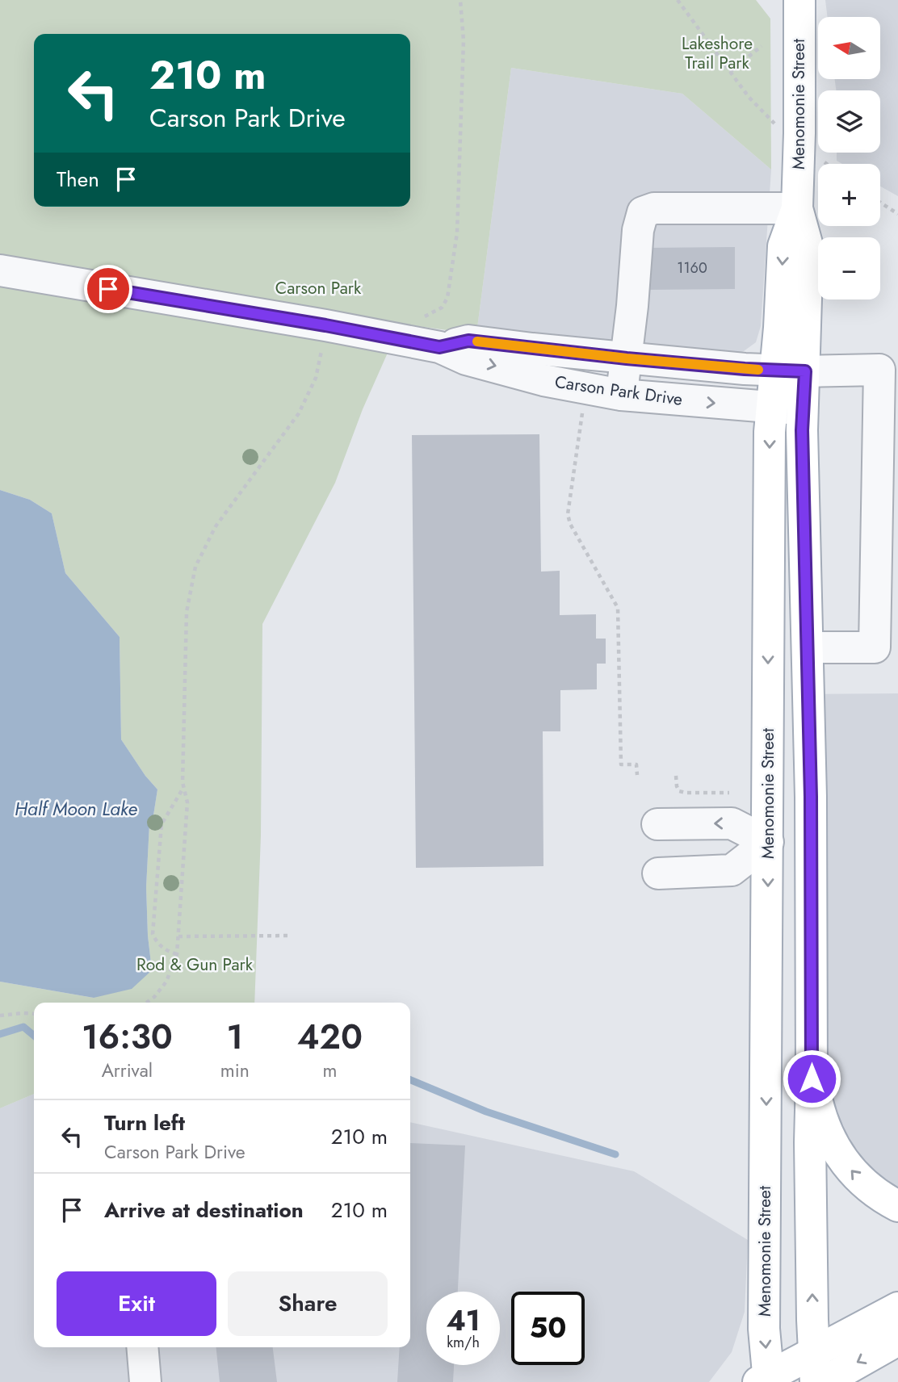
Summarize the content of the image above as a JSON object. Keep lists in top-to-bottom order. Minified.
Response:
{"streets":{"main road":["Menomonie Street"],"street":["Carson Park Drive"]},"crossings":[["Menomonie Street","Carson Park Drive"]],"water":["Half Moon Lake"],"parks":["Lakeshore Trail Park","Carson Park","Rod & Gun Park"],"house_numbers":["1160"],"north":"left","page":{"map_buttons":["+","−"],"turn":["210 m","Carson Park Drive"],"then":"Then","eta":["16:30","Arrival","1","min","420","m"],"list":[{"name":"Turn left","note":"Carson Park Drive","value":"210 m"},{"name":"Arrive at destination","value":"210 m"}],"buttons":["Exit","Share"],"speed":"41 km/h","limit":"50"}}
